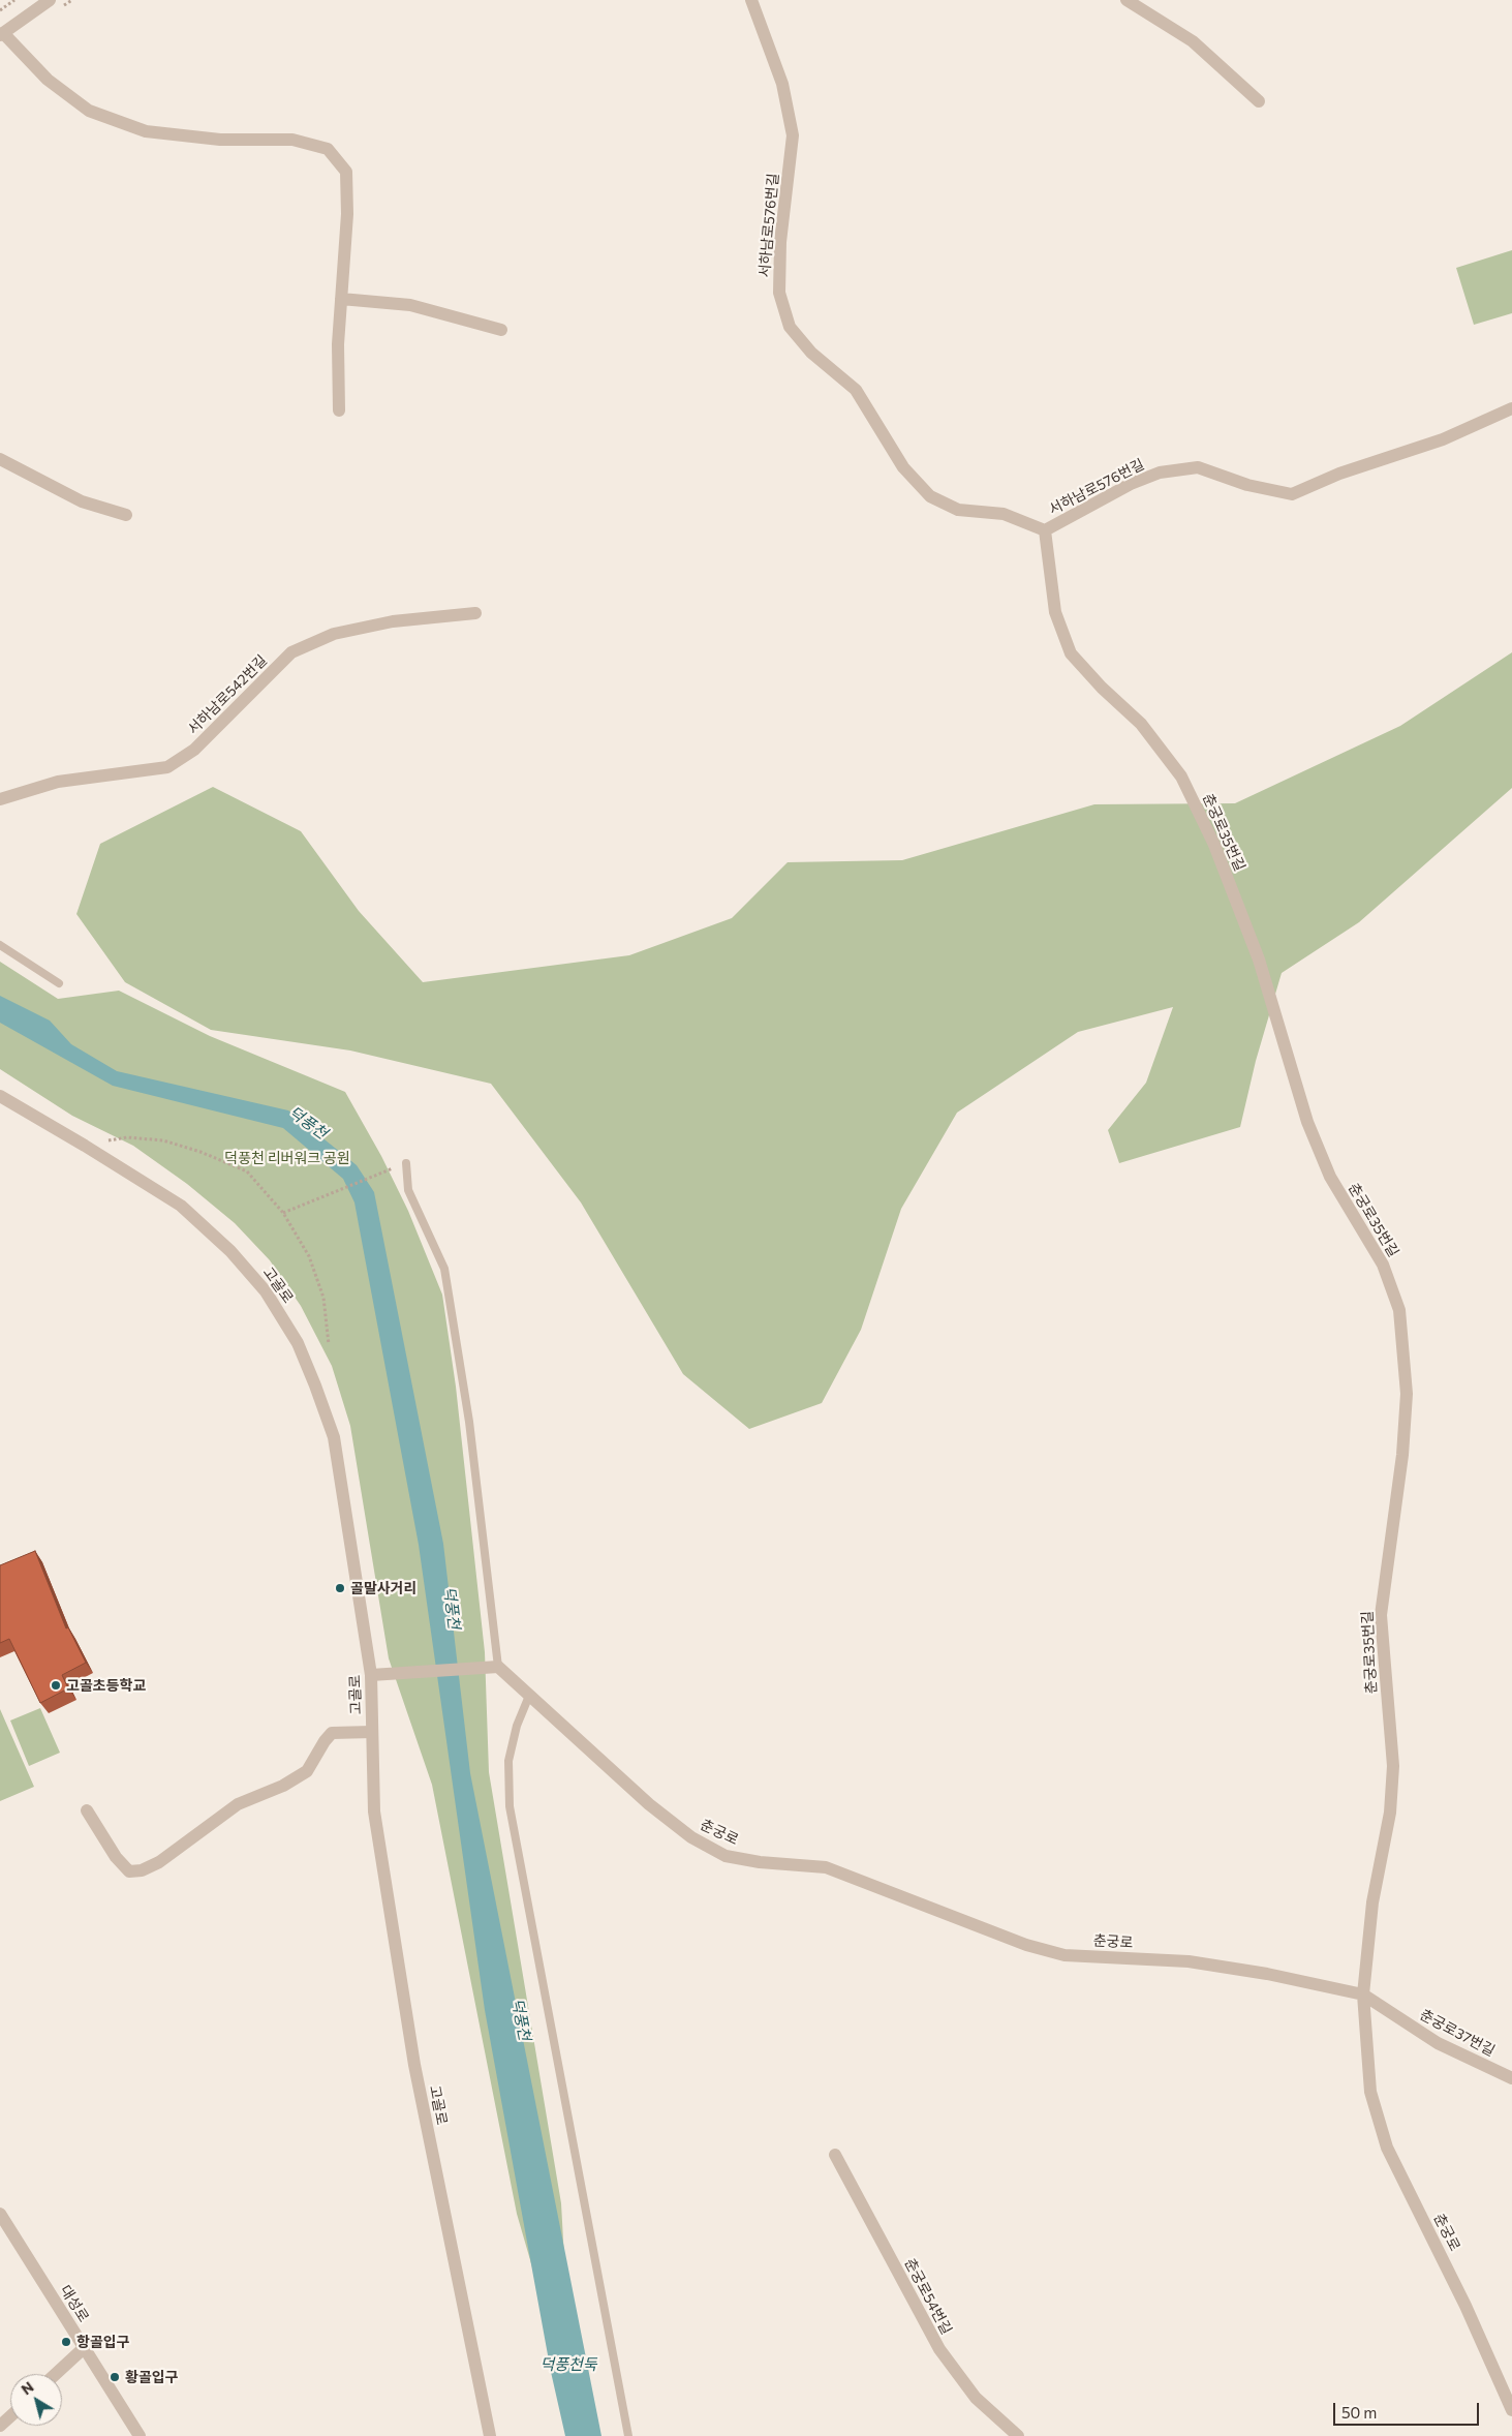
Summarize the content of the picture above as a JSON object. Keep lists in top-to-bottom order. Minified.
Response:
{"streets":{"street":["서하남로576번길","서하남로542번길","춘궁로35번길","고골로","춘궁로","춘궁로37번길","춘궁로54번길","대성로"]},"crossings":[["서하남로576번길","춘궁로35번길"],["춘궁로35번길","춘궁로"],["춘궁로35번길","춘궁로37번길"],["춘궁로","춘궁로37번길"]],"water":["덕풍천","덕풍천둑"],"parks":["덕풍천 리버워크 공원"],"places":["골말사거리","고골초등학교","항골입구","황골입구"],"scale_bar":"50 m","north":"top left"}
